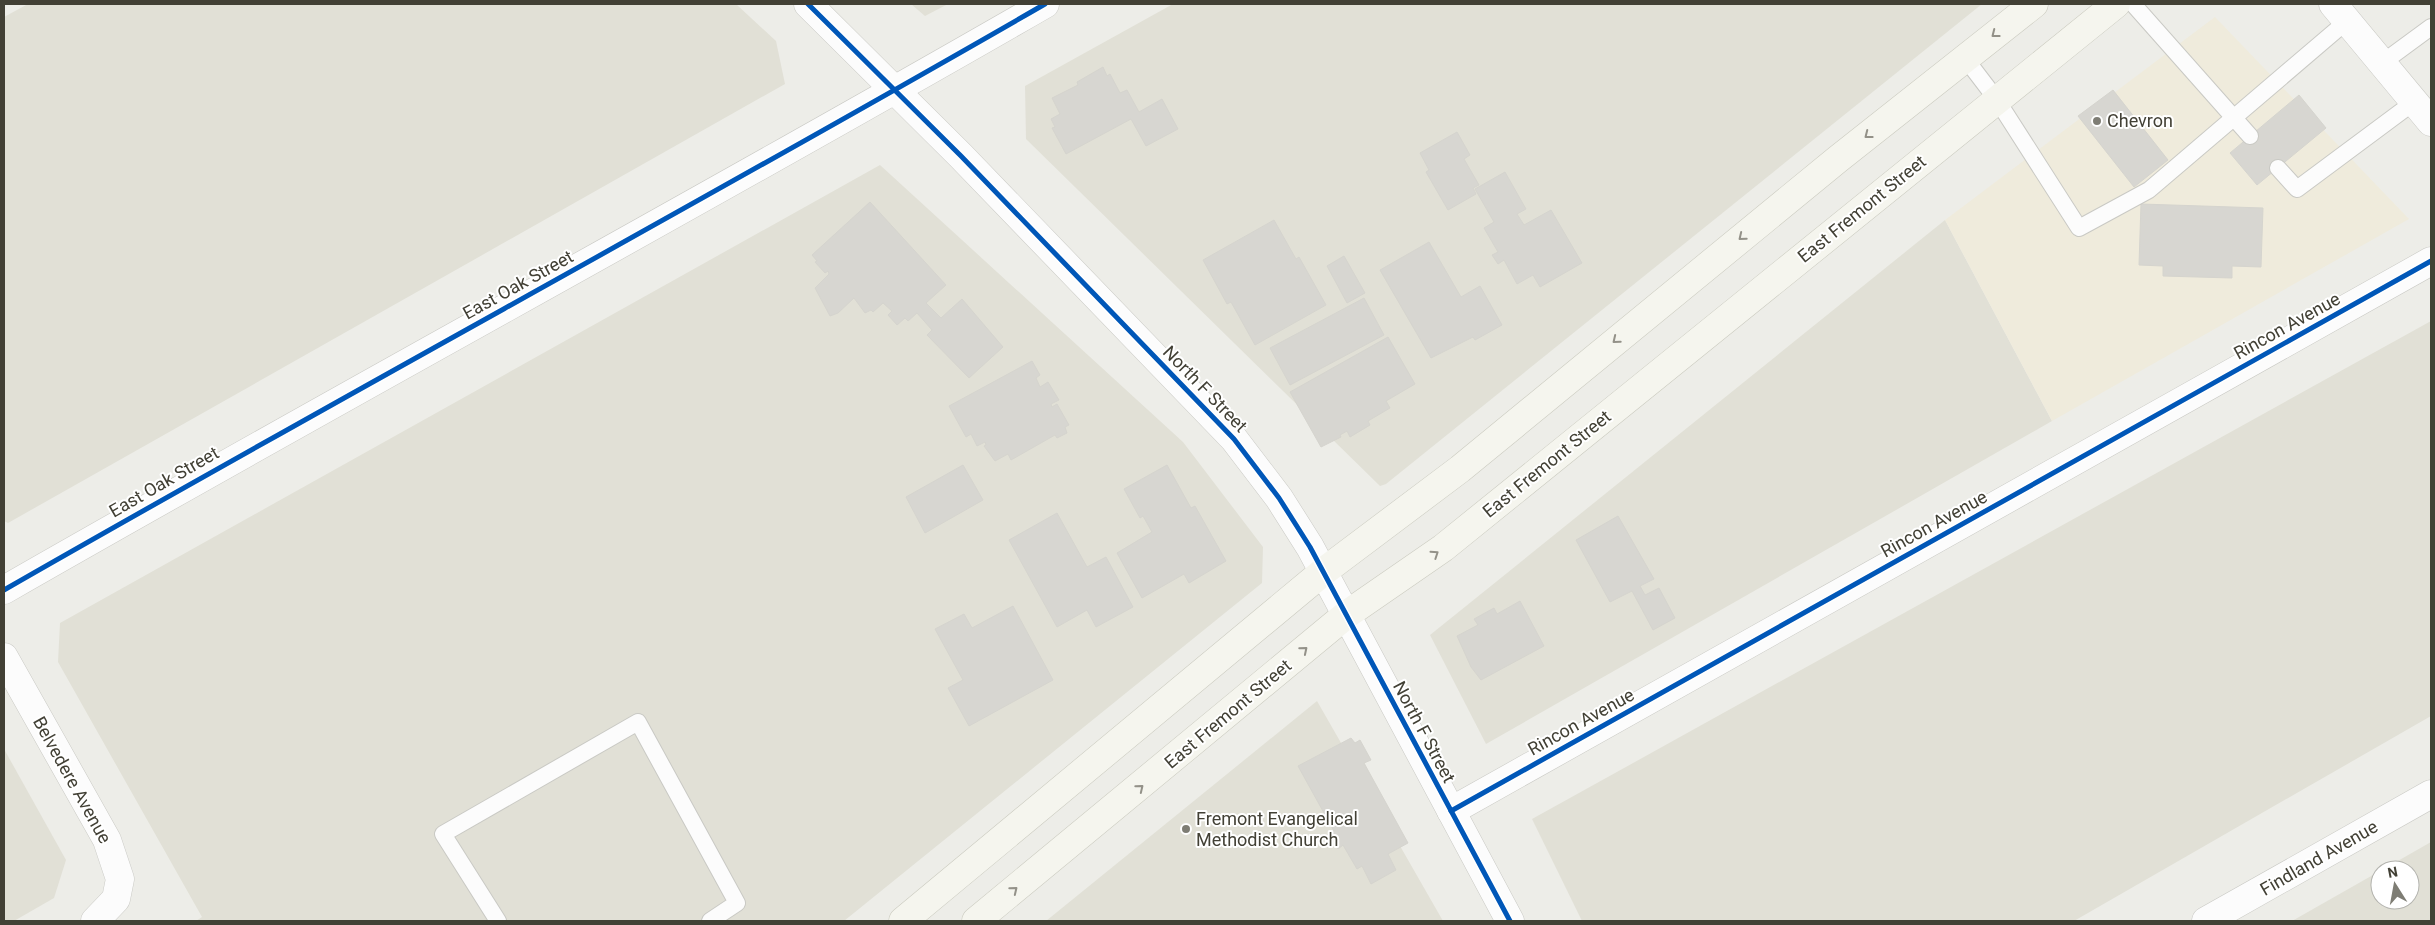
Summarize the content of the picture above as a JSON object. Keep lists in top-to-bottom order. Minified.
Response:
{"streets":{"main road":["East Fremont Street"],"street":["East Oak Street","Rincon Avenue","North F Street","Belvedere Avenue","Findland Avenue"]},"crossings":[["East Fremont Street","North F Street"],["East Oak Street","North F Street"],["Rincon Avenue","North F Street"]],"places":["Chevron","Fremont Evangelical Methodist Church"],"north":"top"}
